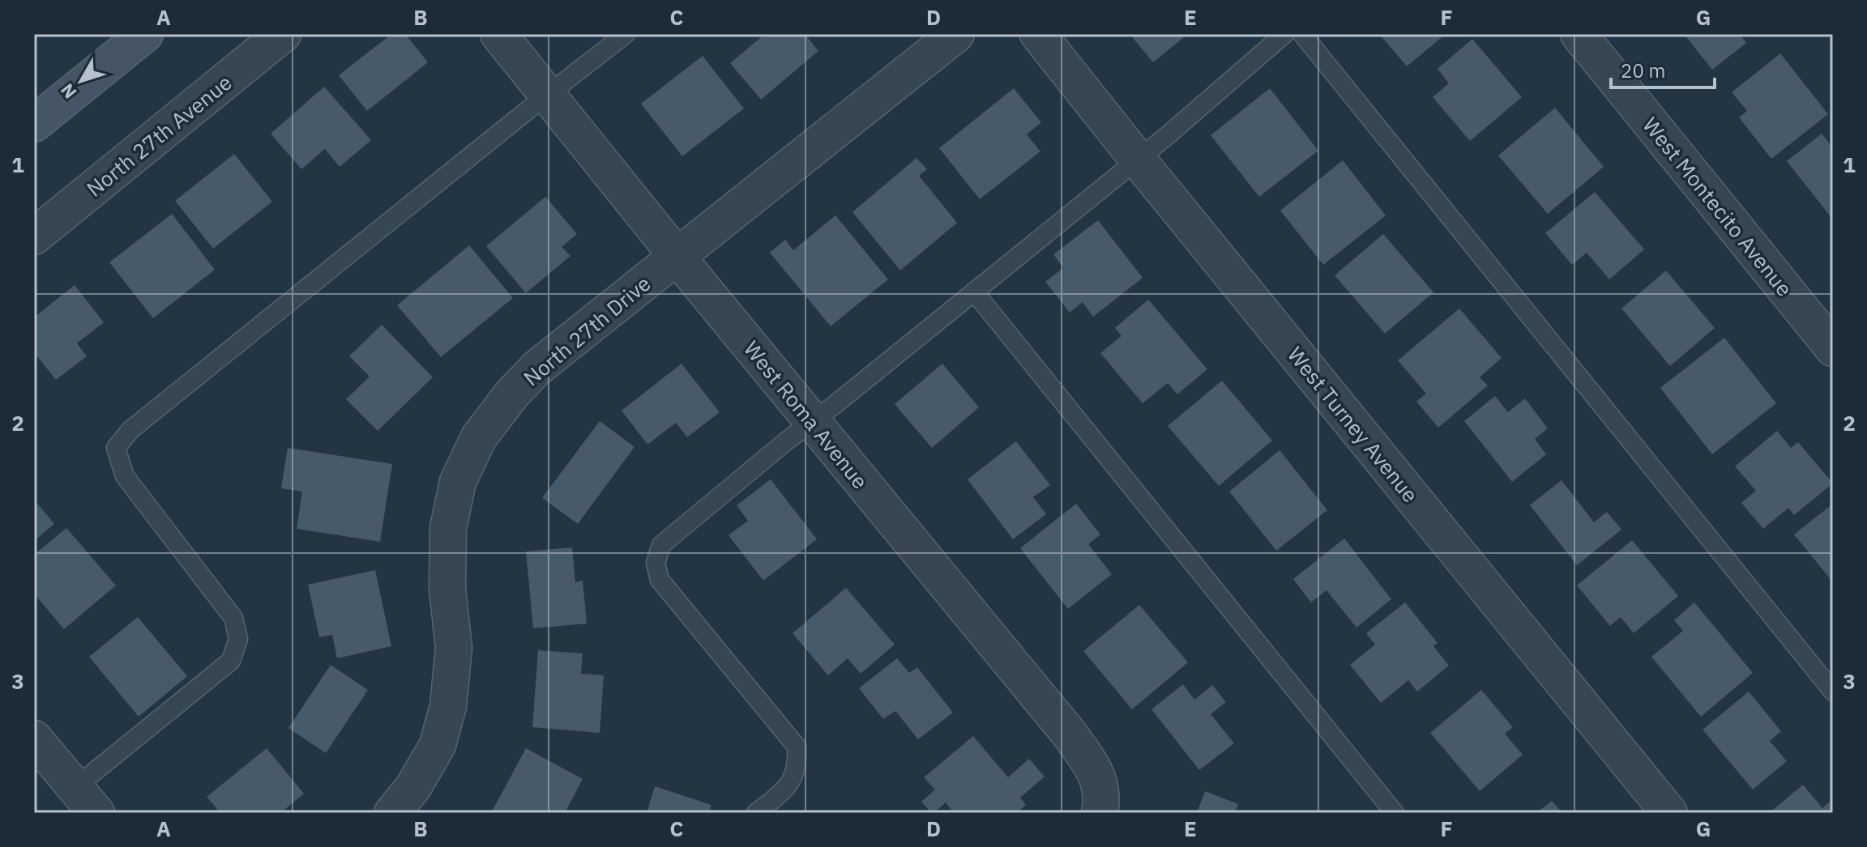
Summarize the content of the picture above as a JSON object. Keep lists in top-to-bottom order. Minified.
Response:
{"streets":{"street":["North 27th Avenue","West Montecito Avenue","North 27th Drive","West Roma Avenue","West Turney Avenue"]},"crossings":[["North 27th Drive","West Roma Avenue"]],"scale_bar":"20 m","north":"bottom left","grid":{"columns":["A","B","C","D","E","F","G"],"rows":["1","2","3"]}}
